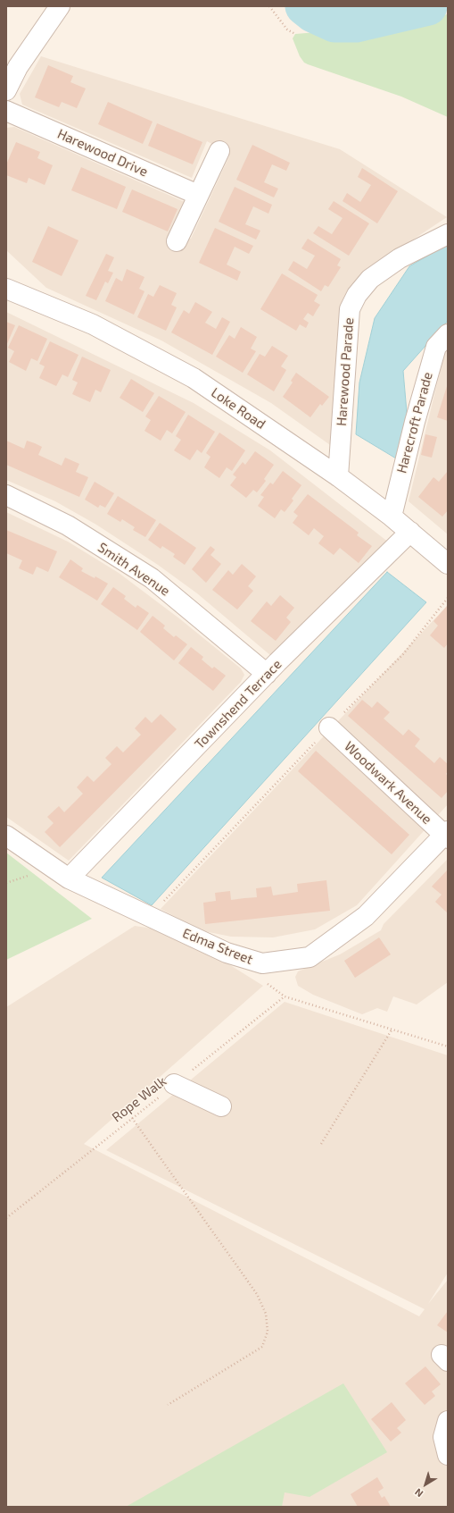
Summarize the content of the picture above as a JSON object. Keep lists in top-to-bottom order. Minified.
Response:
{"streets":{"street":["Harewood Drive","Harewood Parade","Loke Road","Harecroft Parade","Smith Avenue","Townshend Terrace","Woodwark Avenue","Edma Street"],"path":["Rope Walk"]},"crossings":[["Harewood Parade","Loke Road"],["Loke Road","Harecroft Parade"],["Loke Road","Townshend Terrace"],["Smith Avenue","Townshend Terrace"],["Townshend Terrace","Edma Street"],["Woodwark Avenue","Edma Street"]],"north":"bottom left"}
